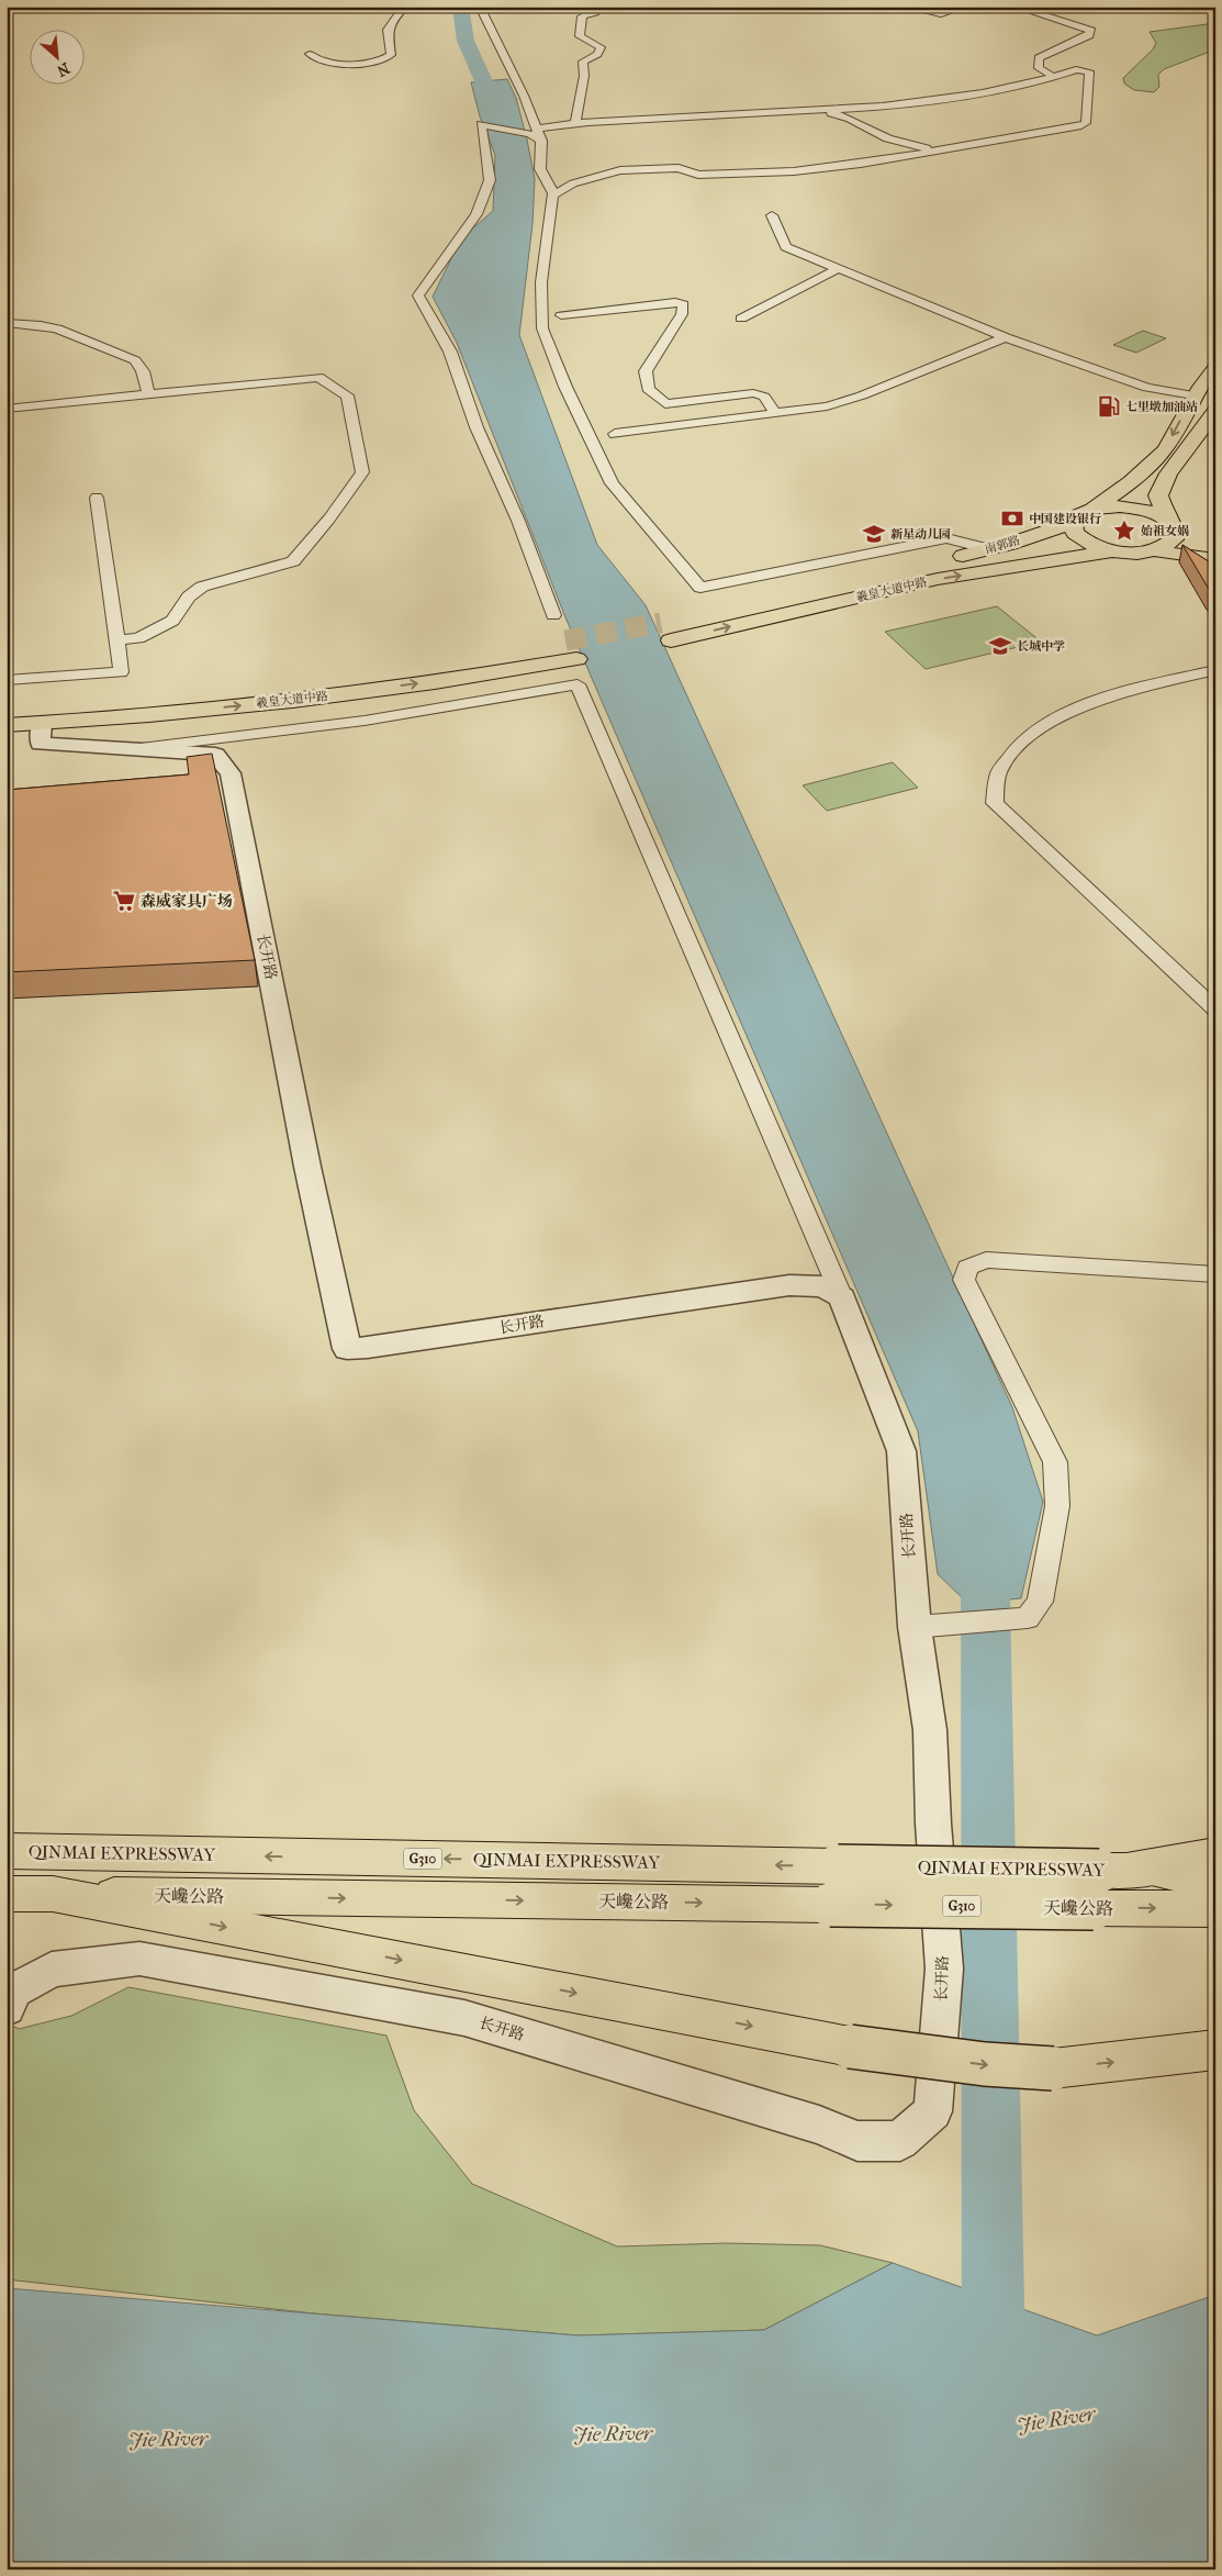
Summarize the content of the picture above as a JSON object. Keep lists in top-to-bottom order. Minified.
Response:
{"streets":{"main road":["南郭路","羲皇大道中路","QINMAI EXPRESSWAY","G310","天巉公路"],"street":["长开路"]},"crossings":[["南郭路","羲皇大道中路"],["羲皇大道中路","长开路"],["QINMAI EXPRESSWAY","G310"],["G310","天巉公路"]],"one_way":["南郭路"],"water":["Jie River"],"places":{"fuel station":["七里墩加油站"],"bank":["中国建设银行"],"place":["始祖女娲"],"school or university":["新星动儿园","长城中学"],"supermarket":["森威家具广场"]},"north":"bottom right"}
